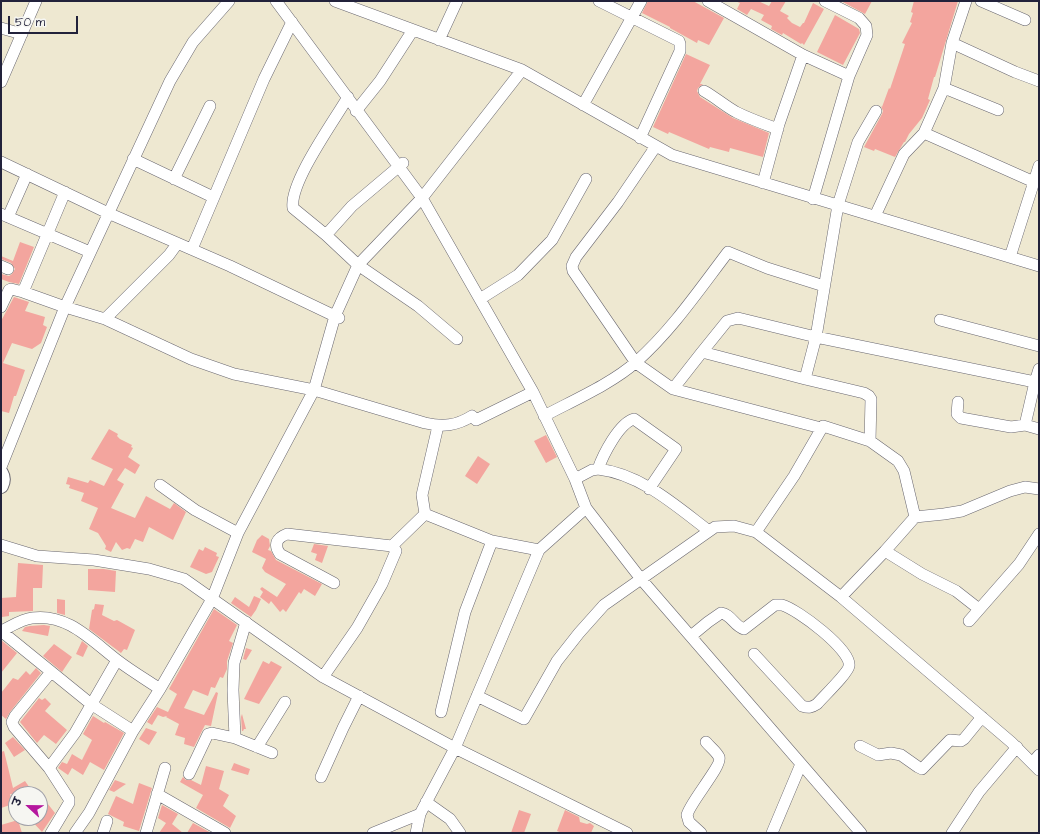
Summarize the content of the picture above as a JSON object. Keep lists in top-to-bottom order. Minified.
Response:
{"scale_bar":"50 m","north":"left"}
